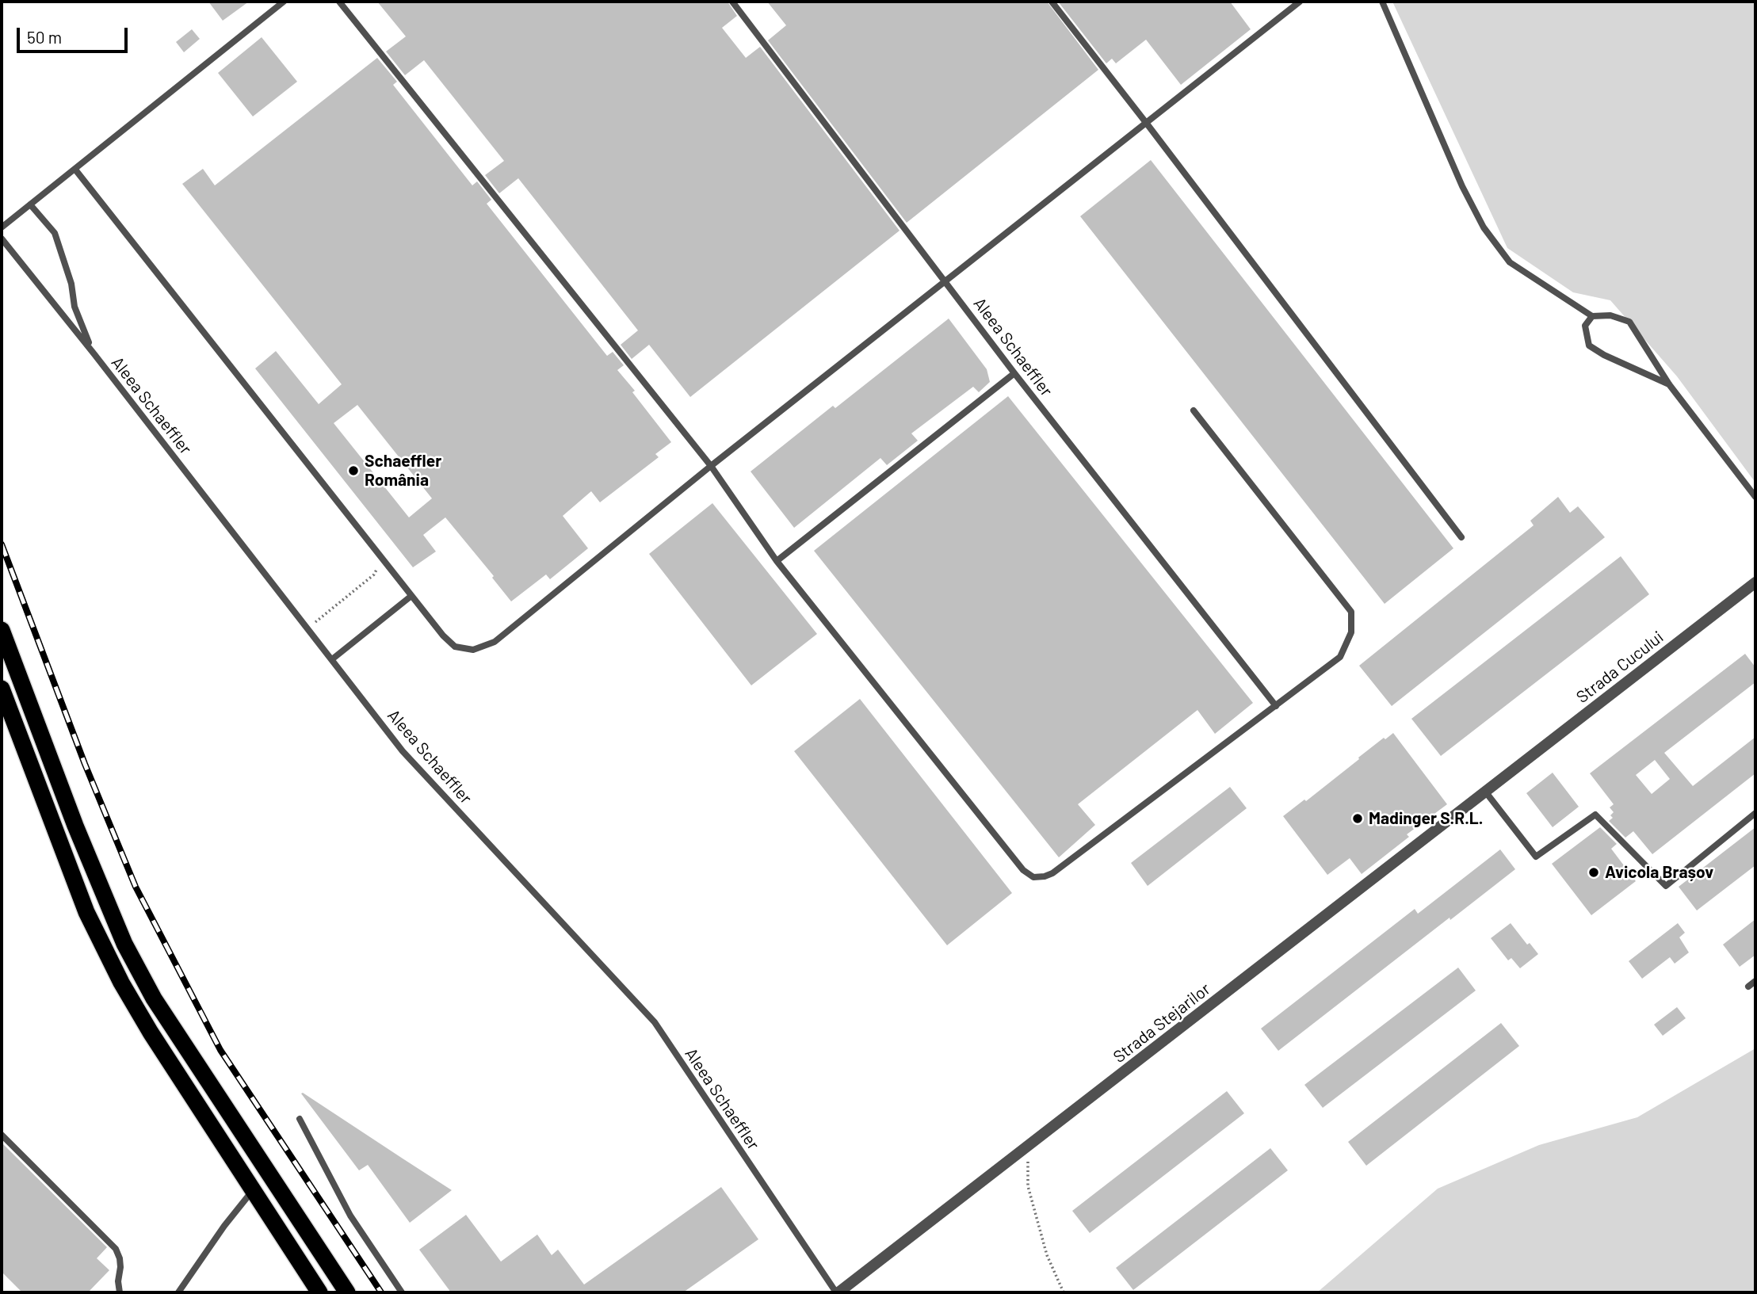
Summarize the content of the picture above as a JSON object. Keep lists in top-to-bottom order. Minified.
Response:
{"streets":{"street":["Strada Cucului","Strada Stejarilor"],"lane":["Aleea Schaeffler"]},"crossings":[["Aleea Schaeffler","Strada Stejarilor"],["Strada Cucului","Strada Stejarilor"]],"places":["Schaeffler România","Madinger S.R.L.","Avicola Brașov"],"scale_bar":"50 m"}
